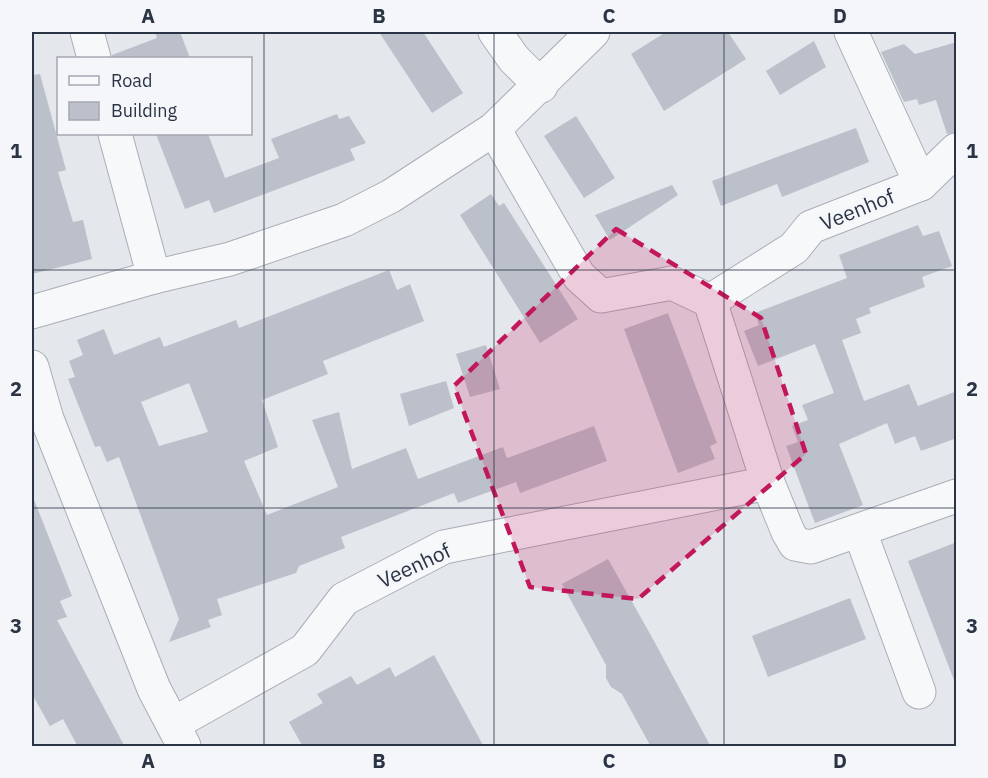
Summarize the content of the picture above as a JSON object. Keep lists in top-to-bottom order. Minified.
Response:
{"streets":{"street":["Veenhof"]},"legend":["Road","Building"],"grid":{"columns":["A","B","C","D"],"rows":["1","2","3"]}}
